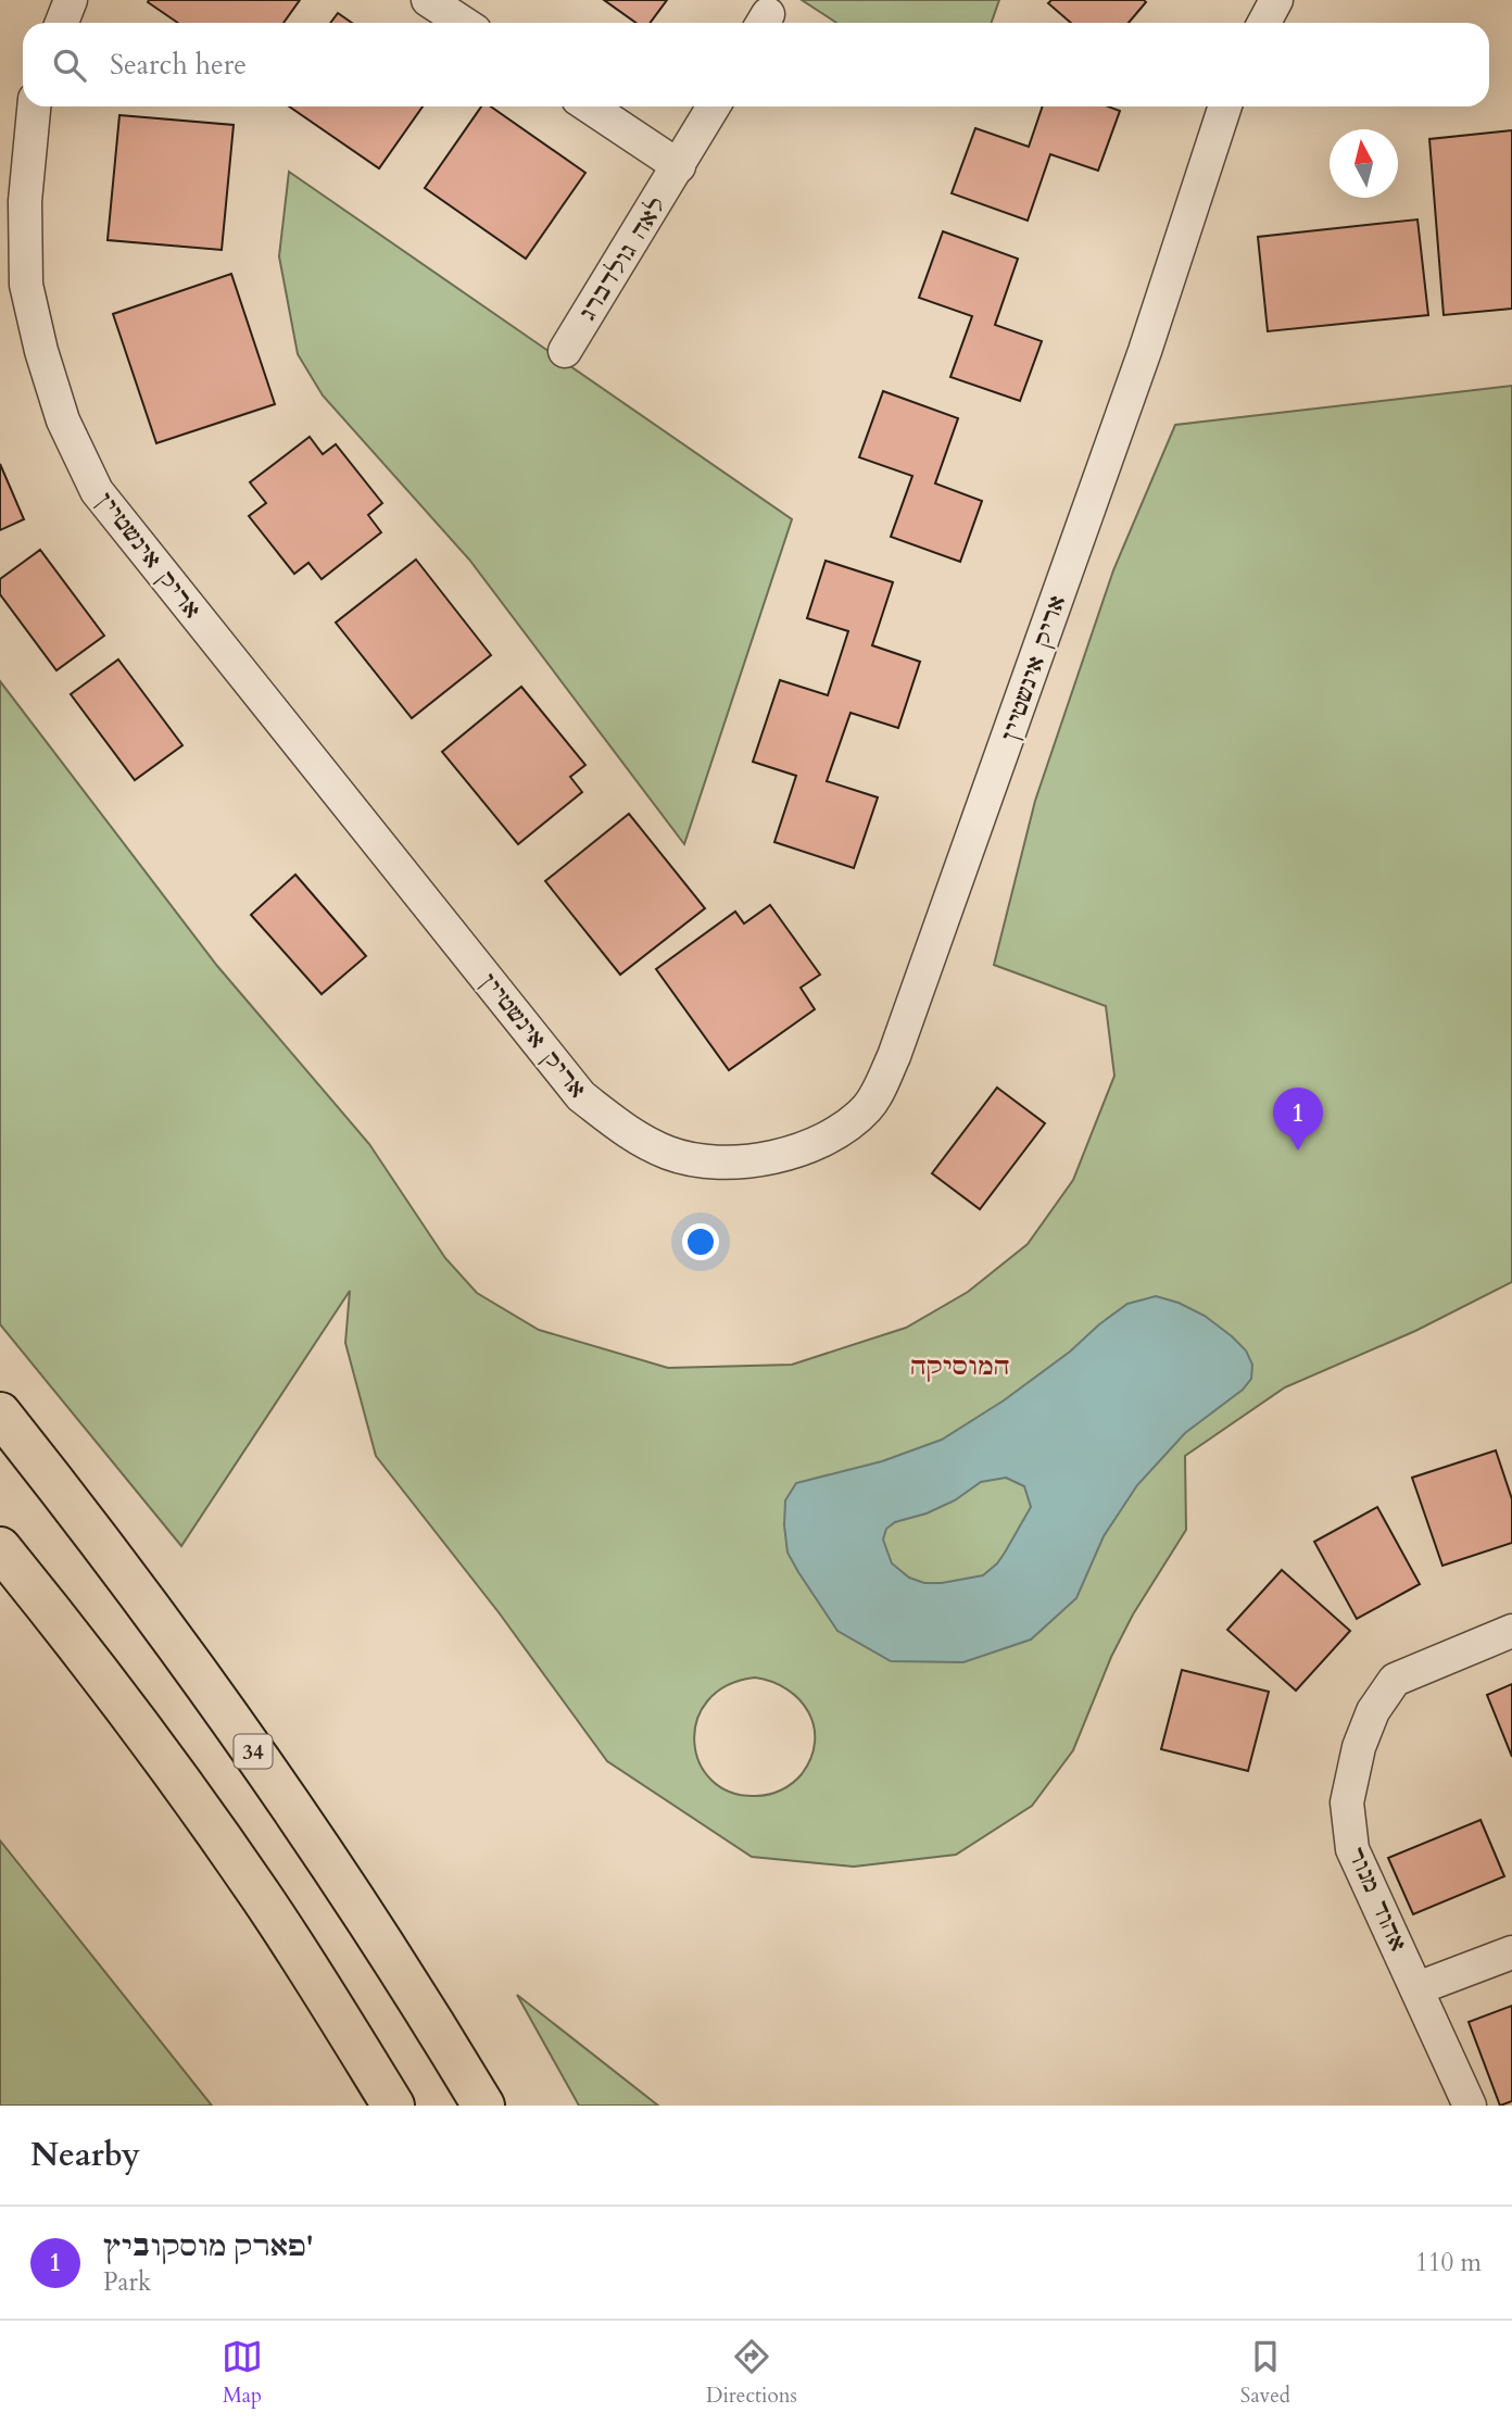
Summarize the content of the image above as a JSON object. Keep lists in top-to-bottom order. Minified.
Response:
{"streets":{"highway":["34"],"street":["לאה גולדברג","אריק אינשטיין","אהוד מנור"]},"districts":["המוסיקה"],"north":"top","page":{"search":"Search here","pins":"1","heading":"Nearby","list":[{"mark":"1","name":"פארק מוסקוביץ'","note":"Park","value":"110 m"}],"nav":["Map","Directions","Saved"]}}
